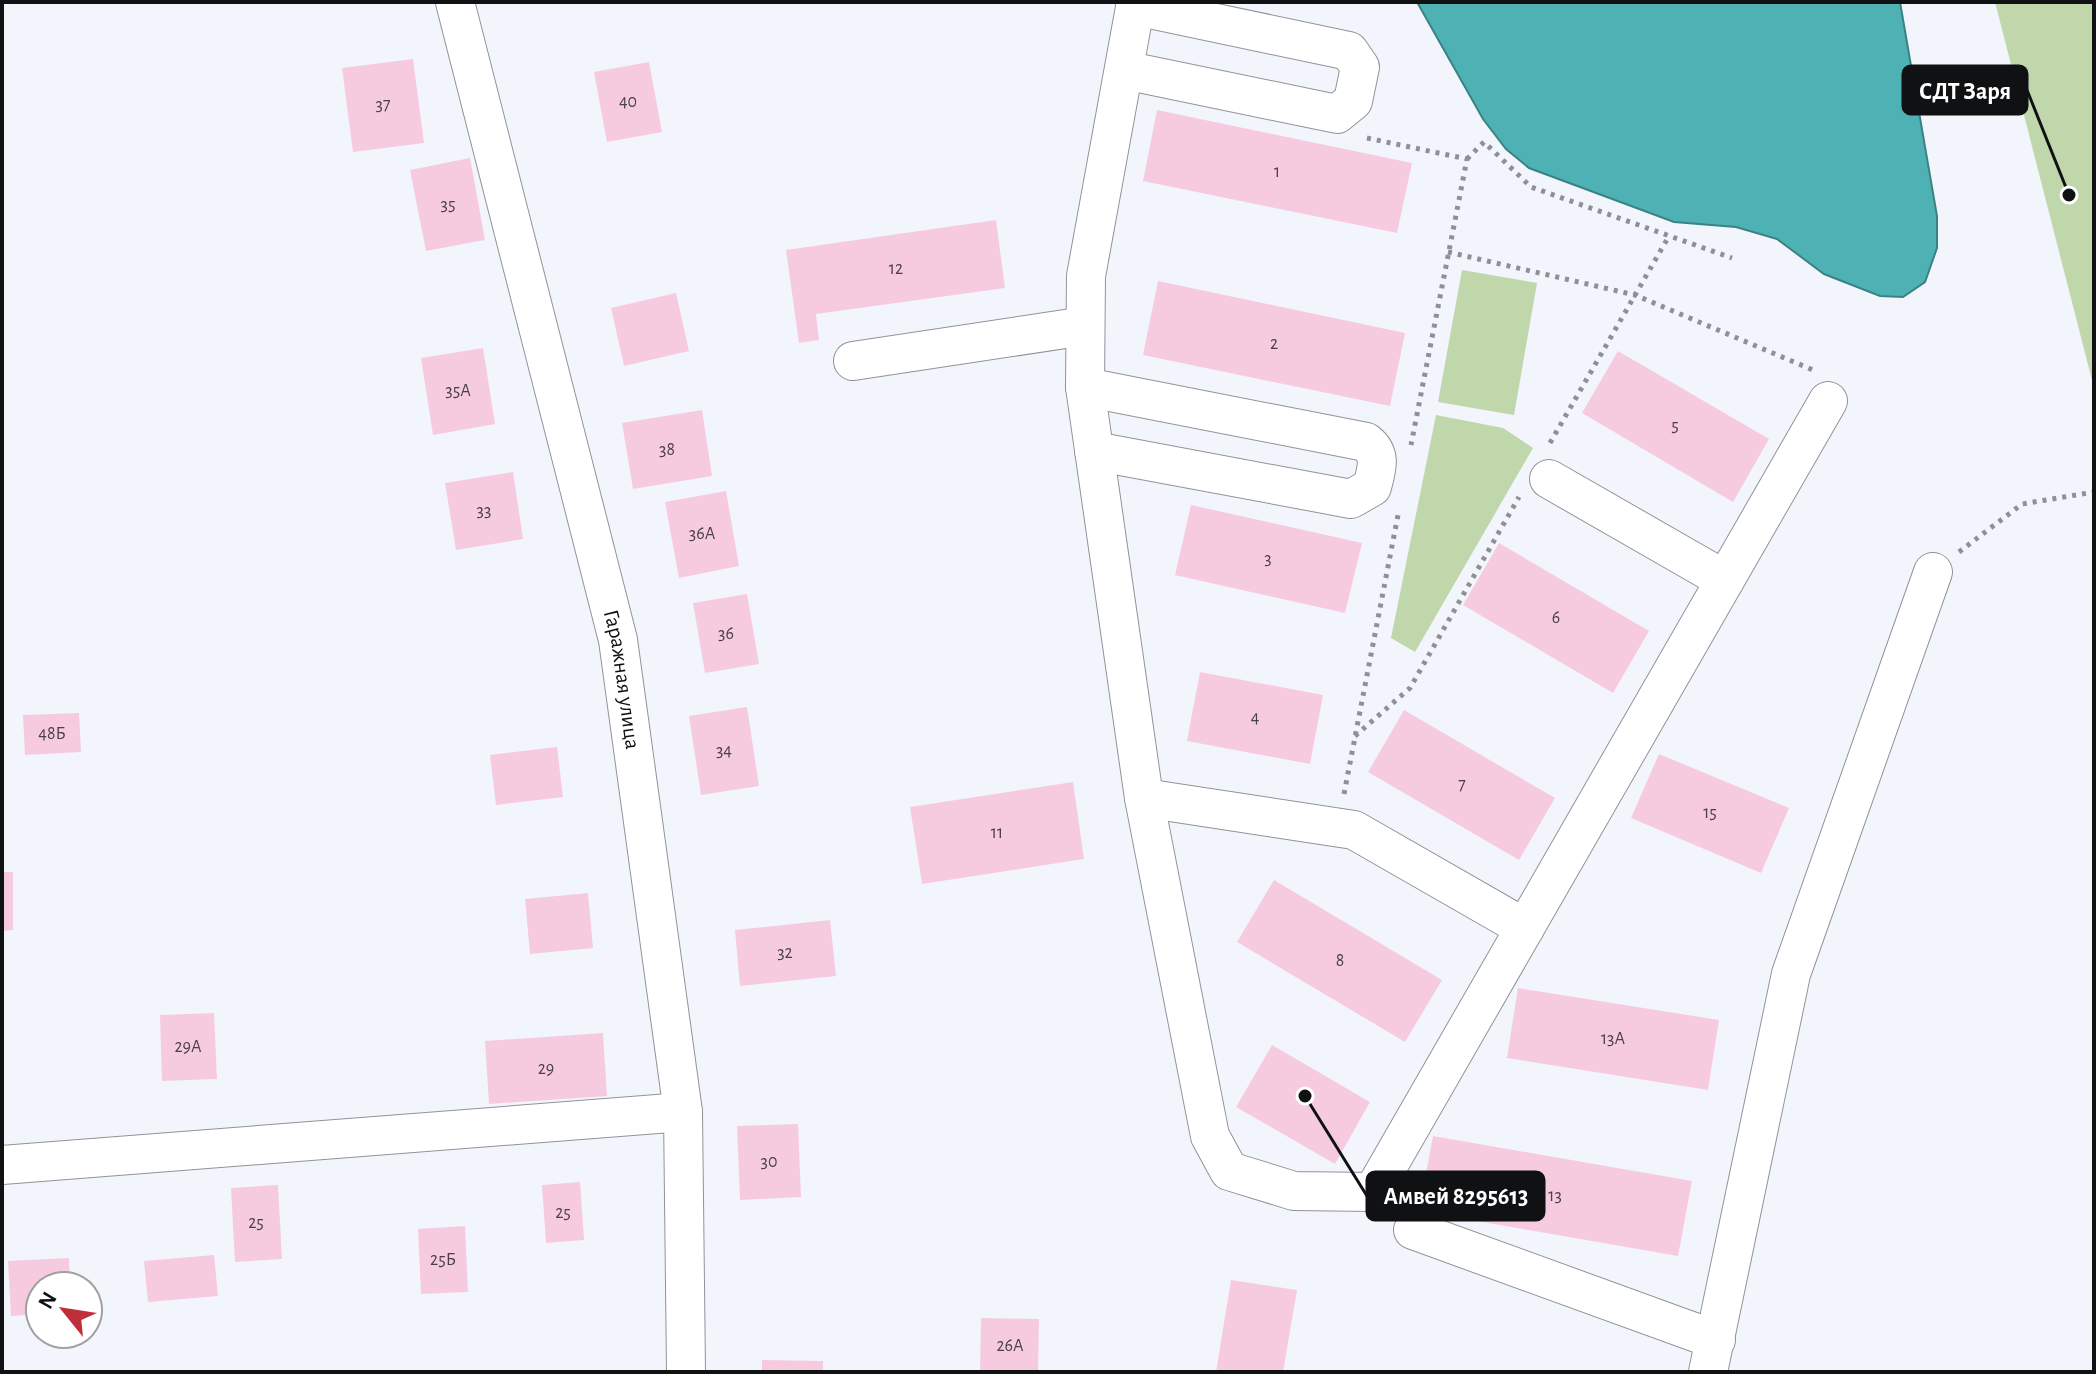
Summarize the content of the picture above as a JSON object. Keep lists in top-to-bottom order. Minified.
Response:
{"streets":{"street":["Гаражная улица"]},"places":["СДТ Заря","Амвей 8295613"],"house_numbers":["40","37","1","35","12","2","35А","5","38","33","36А","3","6","36","4","48Б","34","7","15","11","32","8","13А","29А","29","30","13","25","25","25Б","26А"],"north":"top left"}
